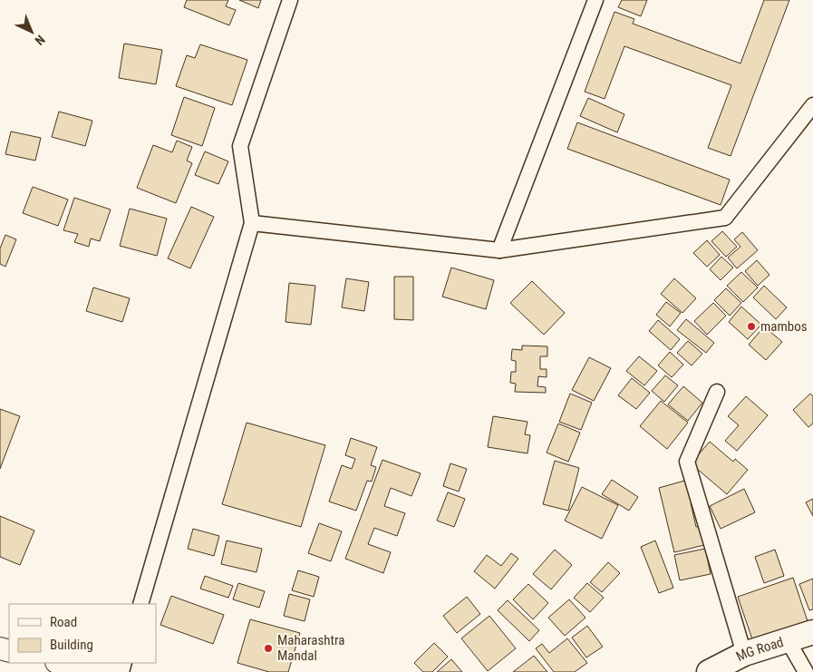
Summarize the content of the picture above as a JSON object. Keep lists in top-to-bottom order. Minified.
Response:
{"streets":{"main road":["MG Road"]},"places":["mambos","Maharashtra Mandal"],"legend":["Road","Building"],"north":"bottom right"}
